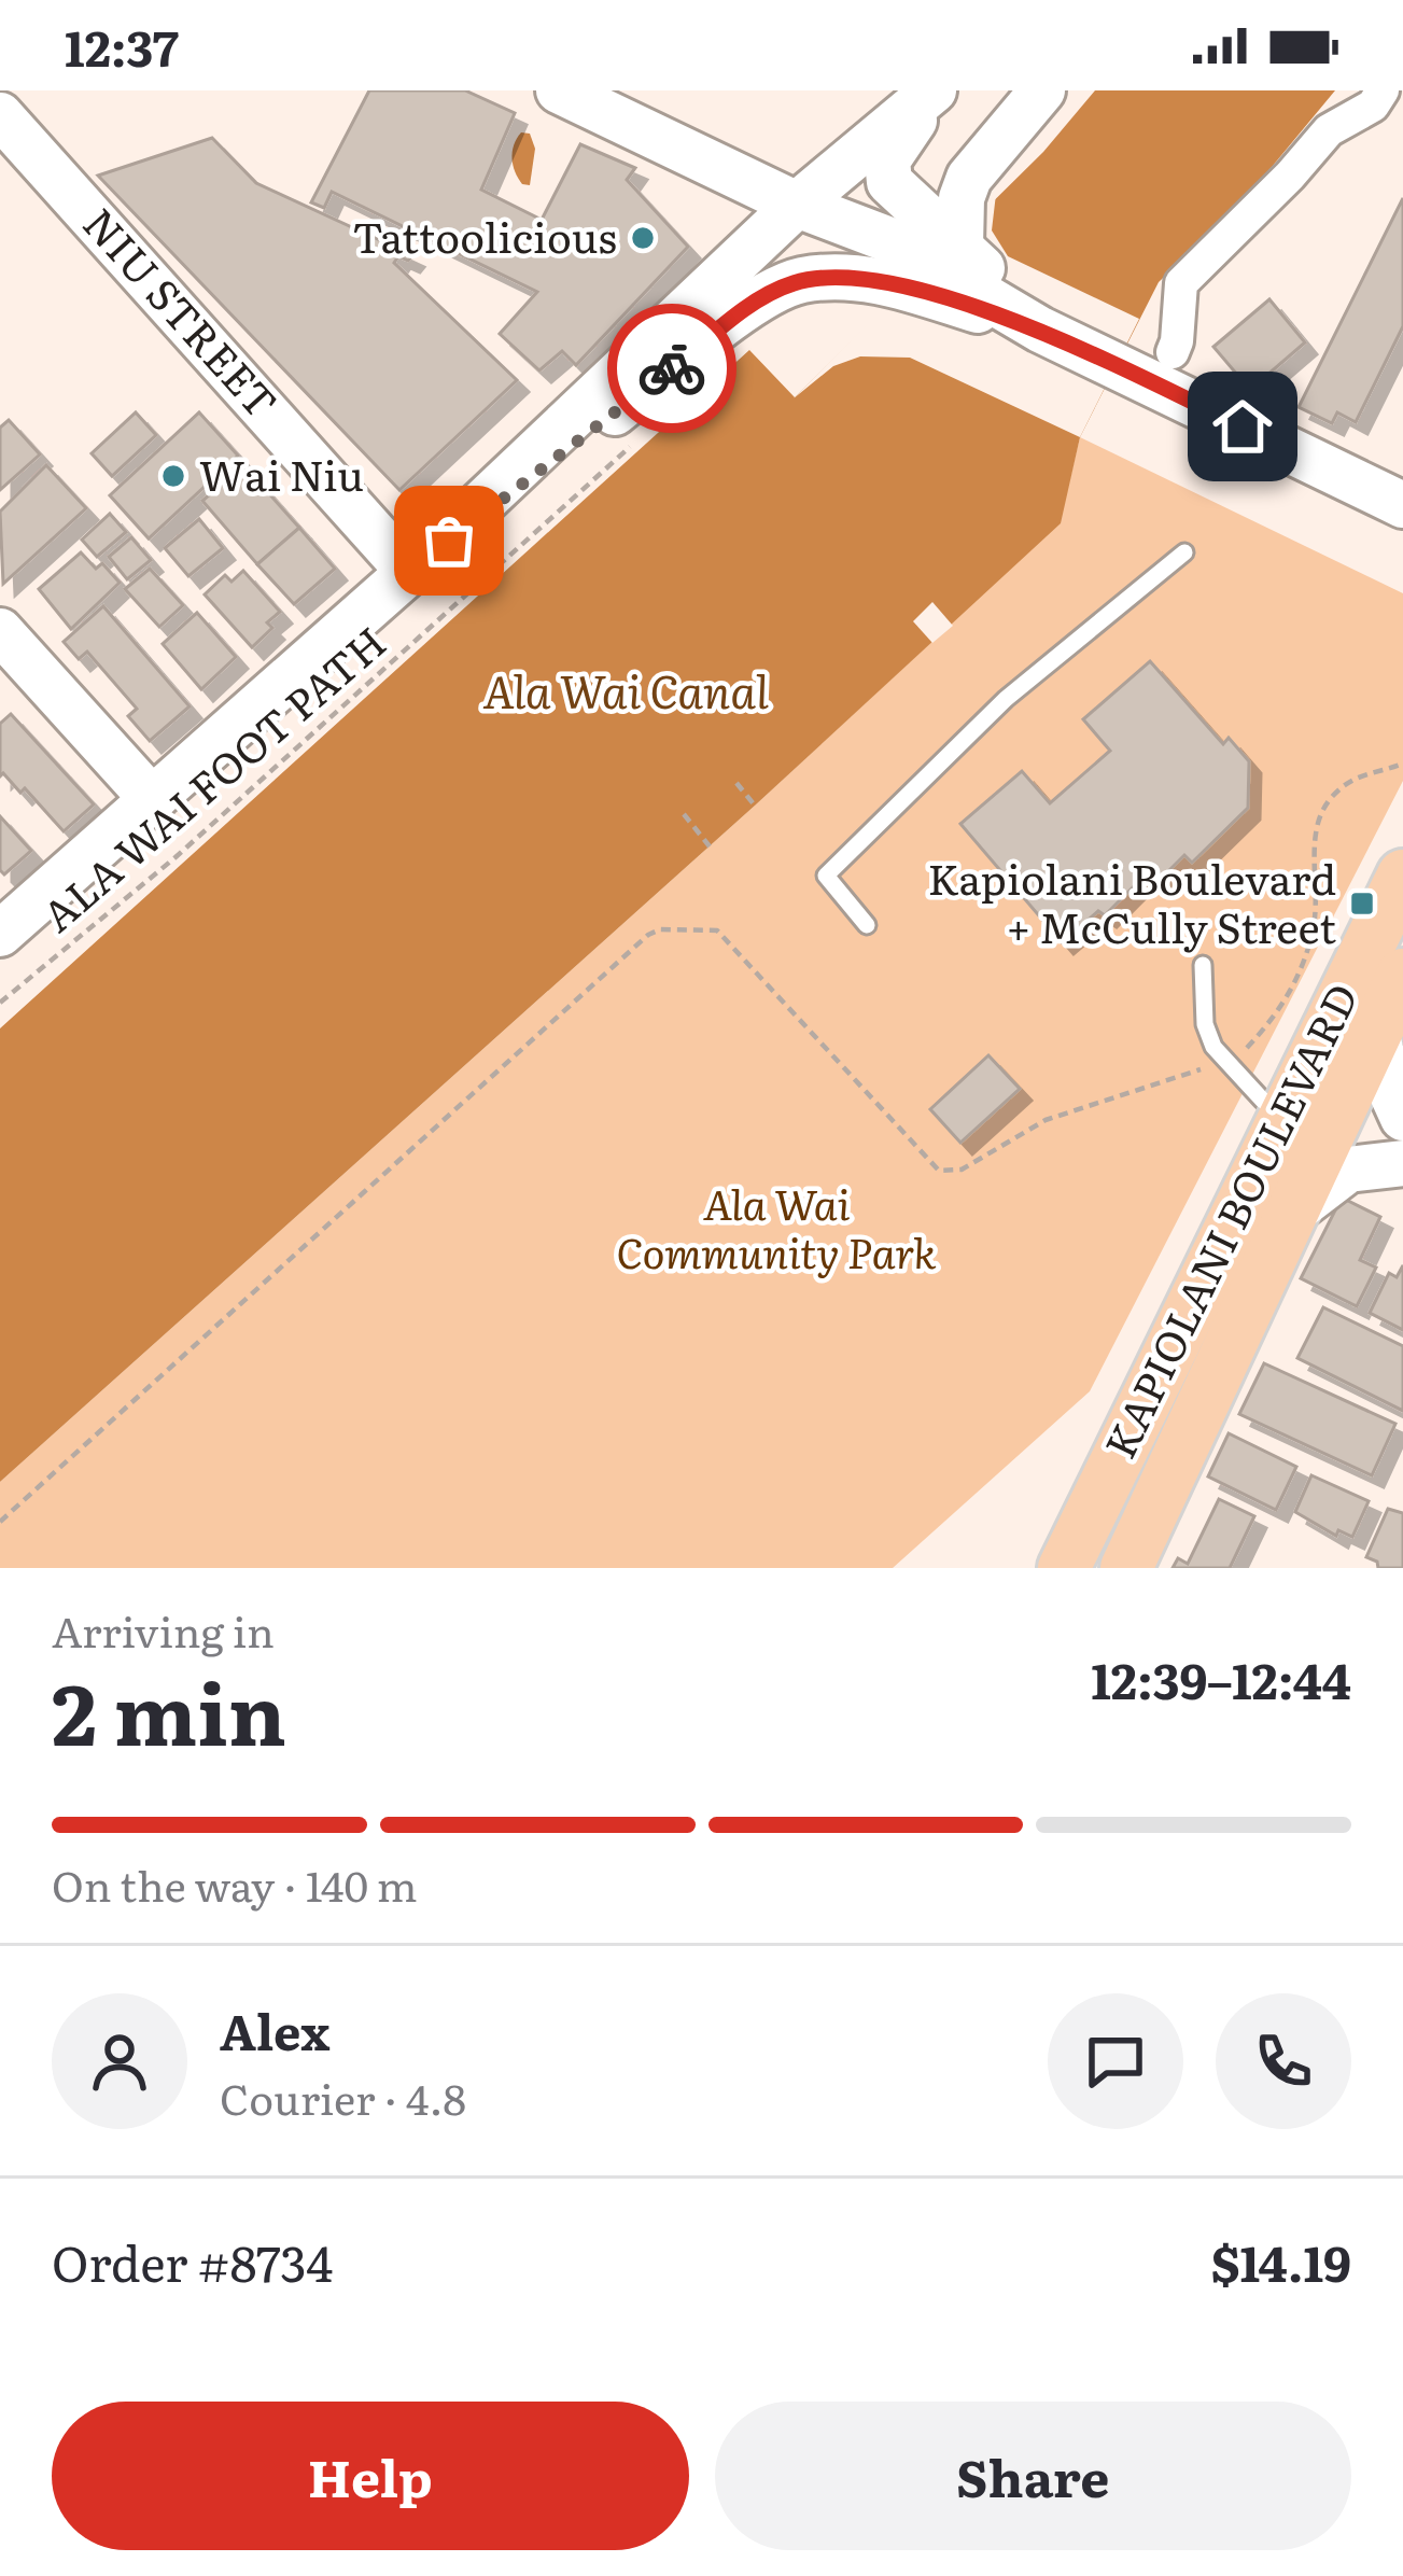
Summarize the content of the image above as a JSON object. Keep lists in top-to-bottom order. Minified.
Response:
{"streets":{"main road":["NIU STREET","KAPIOLANI BOULEVARD"],"path":["ALA WAI FOOT PATH"]},"water":["Ala Wai Canal"],"parks":["Ala Wai Community Park"],"places":{"other":["Tattoolicious","Wai Niu"],"transit":["Kapiolani Boulevard + McCully Street"]},"page":{"status":"12:37","heading":["2 min","Arriving in","12:39–12:44"],"panel":["Alex","Courier · 4.8","Order #8734","$14.19"],"bar":"On the way · 140 m","buttons":["Help","Share"]}}
